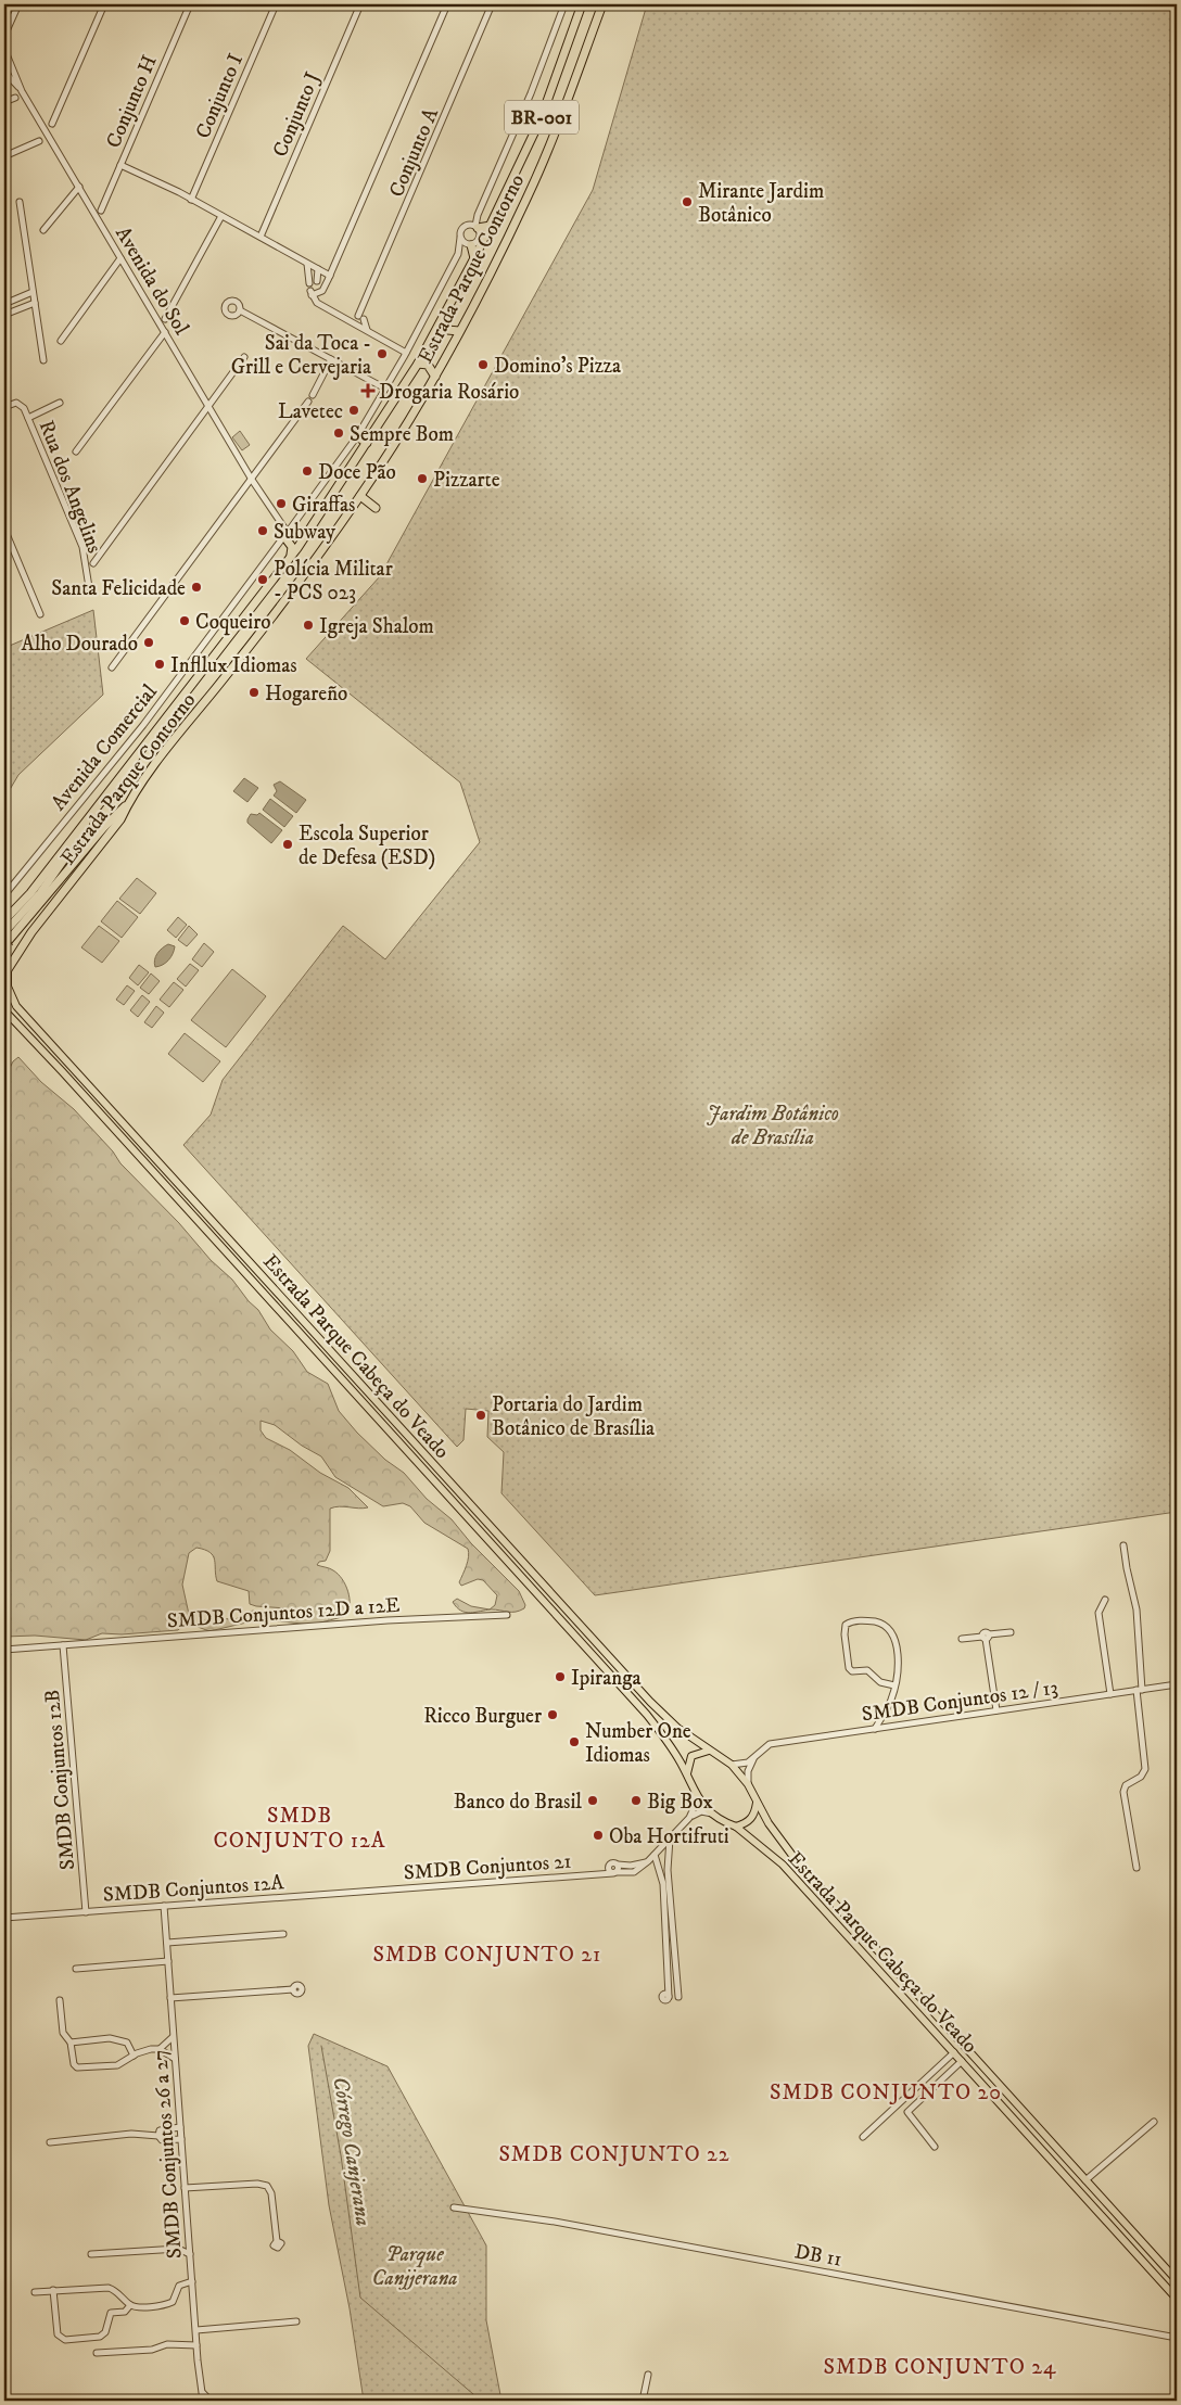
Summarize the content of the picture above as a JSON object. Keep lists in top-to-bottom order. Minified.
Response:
{"streets":{"highway":["BR-001","Estrada Parque Contorno"],"main road":["Estrada Parque Cabeça do Veado"],"street":["Conjunto I","Conjunto H","Conjunto J","Conjunto A","Avenida do Sol","Rua dos Angelins","Avenida Comercial","SMDB Conjuntos 12D a 12E","SMDB Conjuntos 12 / 13","SMDB Conjuntos 12B","SMDB Conjuntos 21","SMDB Conjuntos 12A","SMDB Conjuntos 26 a 27","DB 11"]},"crossings":[["Estrada Parque Contorno","Estrada Parque Cabeça do Veado"],["Avenida do Sol","Avenida Comercial"],["Estrada Parque Cabeça do Veado","SMDB Conjuntos 12 / 13"],["SMDB Conjuntos 12D a 12E","SMDB Conjuntos 12B"],["SMDB Conjuntos 12B","SMDB Conjuntos 12A"],["SMDB Conjuntos 21","SMDB Conjuntos 12A"],["SMDB Conjuntos 12A","SMDB Conjuntos 26 a 27"]],"districts":["SMDB CONJUNTO 12A","SMDB CONJUNTO 21","SMDB CONJUNTO 20","SMDB CONJUNTO 22","SMDB CONJUNTO 24"],"water":["Córrego Canjerana"],"parks":["Jardim Botânico de Brasília","Parque Canjjerana"],"places":{"other":["Mirante Jardim Botânico","Sai da Toca - Grill e Cervejaria","Domino's Pizza","Lavetec","Sempre Bom","Doce Pão","Pizzarte","Giraffas","Subway","Polícia Militar - PCS 023","Santa Felicidade","Coqueiro","Igreja Shalom","Alho Dourado","Infllux Idiomas","Hogareño","Escola Superior de Defesa (ESD)","Portaria do Jardim Botânico de Brasília","Ipiranga","Ricco Burguer","Number One Idiomas","Banco do Brasil","Big Box","Oba Hortifruti"],"health":["Drogaria Rosário"]}}
